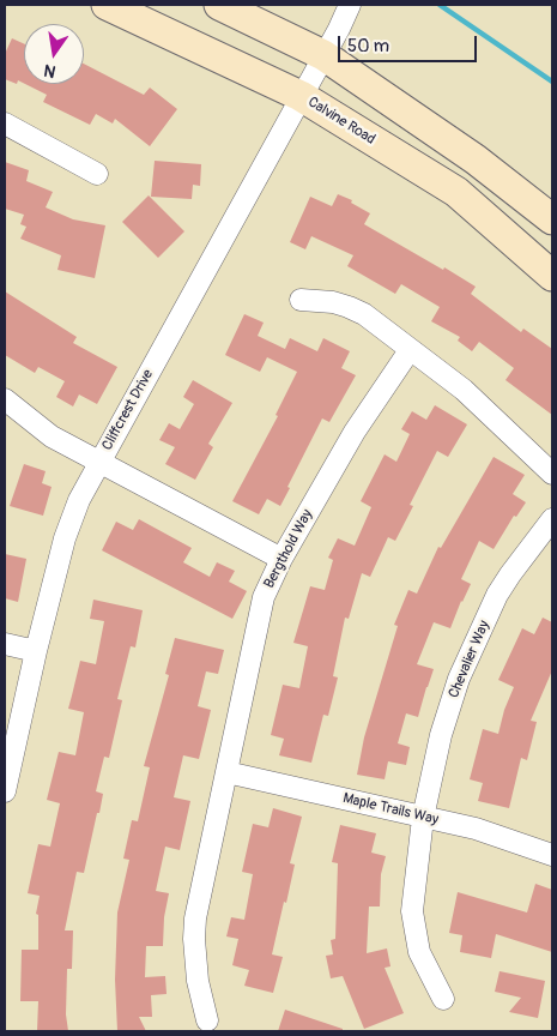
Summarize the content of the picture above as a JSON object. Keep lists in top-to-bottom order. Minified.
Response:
{"streets":{"main road":["Calvine Road"],"street":["Cliffcrest Drive","Bergthold Way","Chevalier Way","Maple Trails Way"]},"crossings":[["Calvine Road","Cliffcrest Drive"],["Bergthold Way","Maple Trails Way"],["Chevalier Way","Maple Trails Way"]],"scale_bar":"50 m","north":"bottom"}
